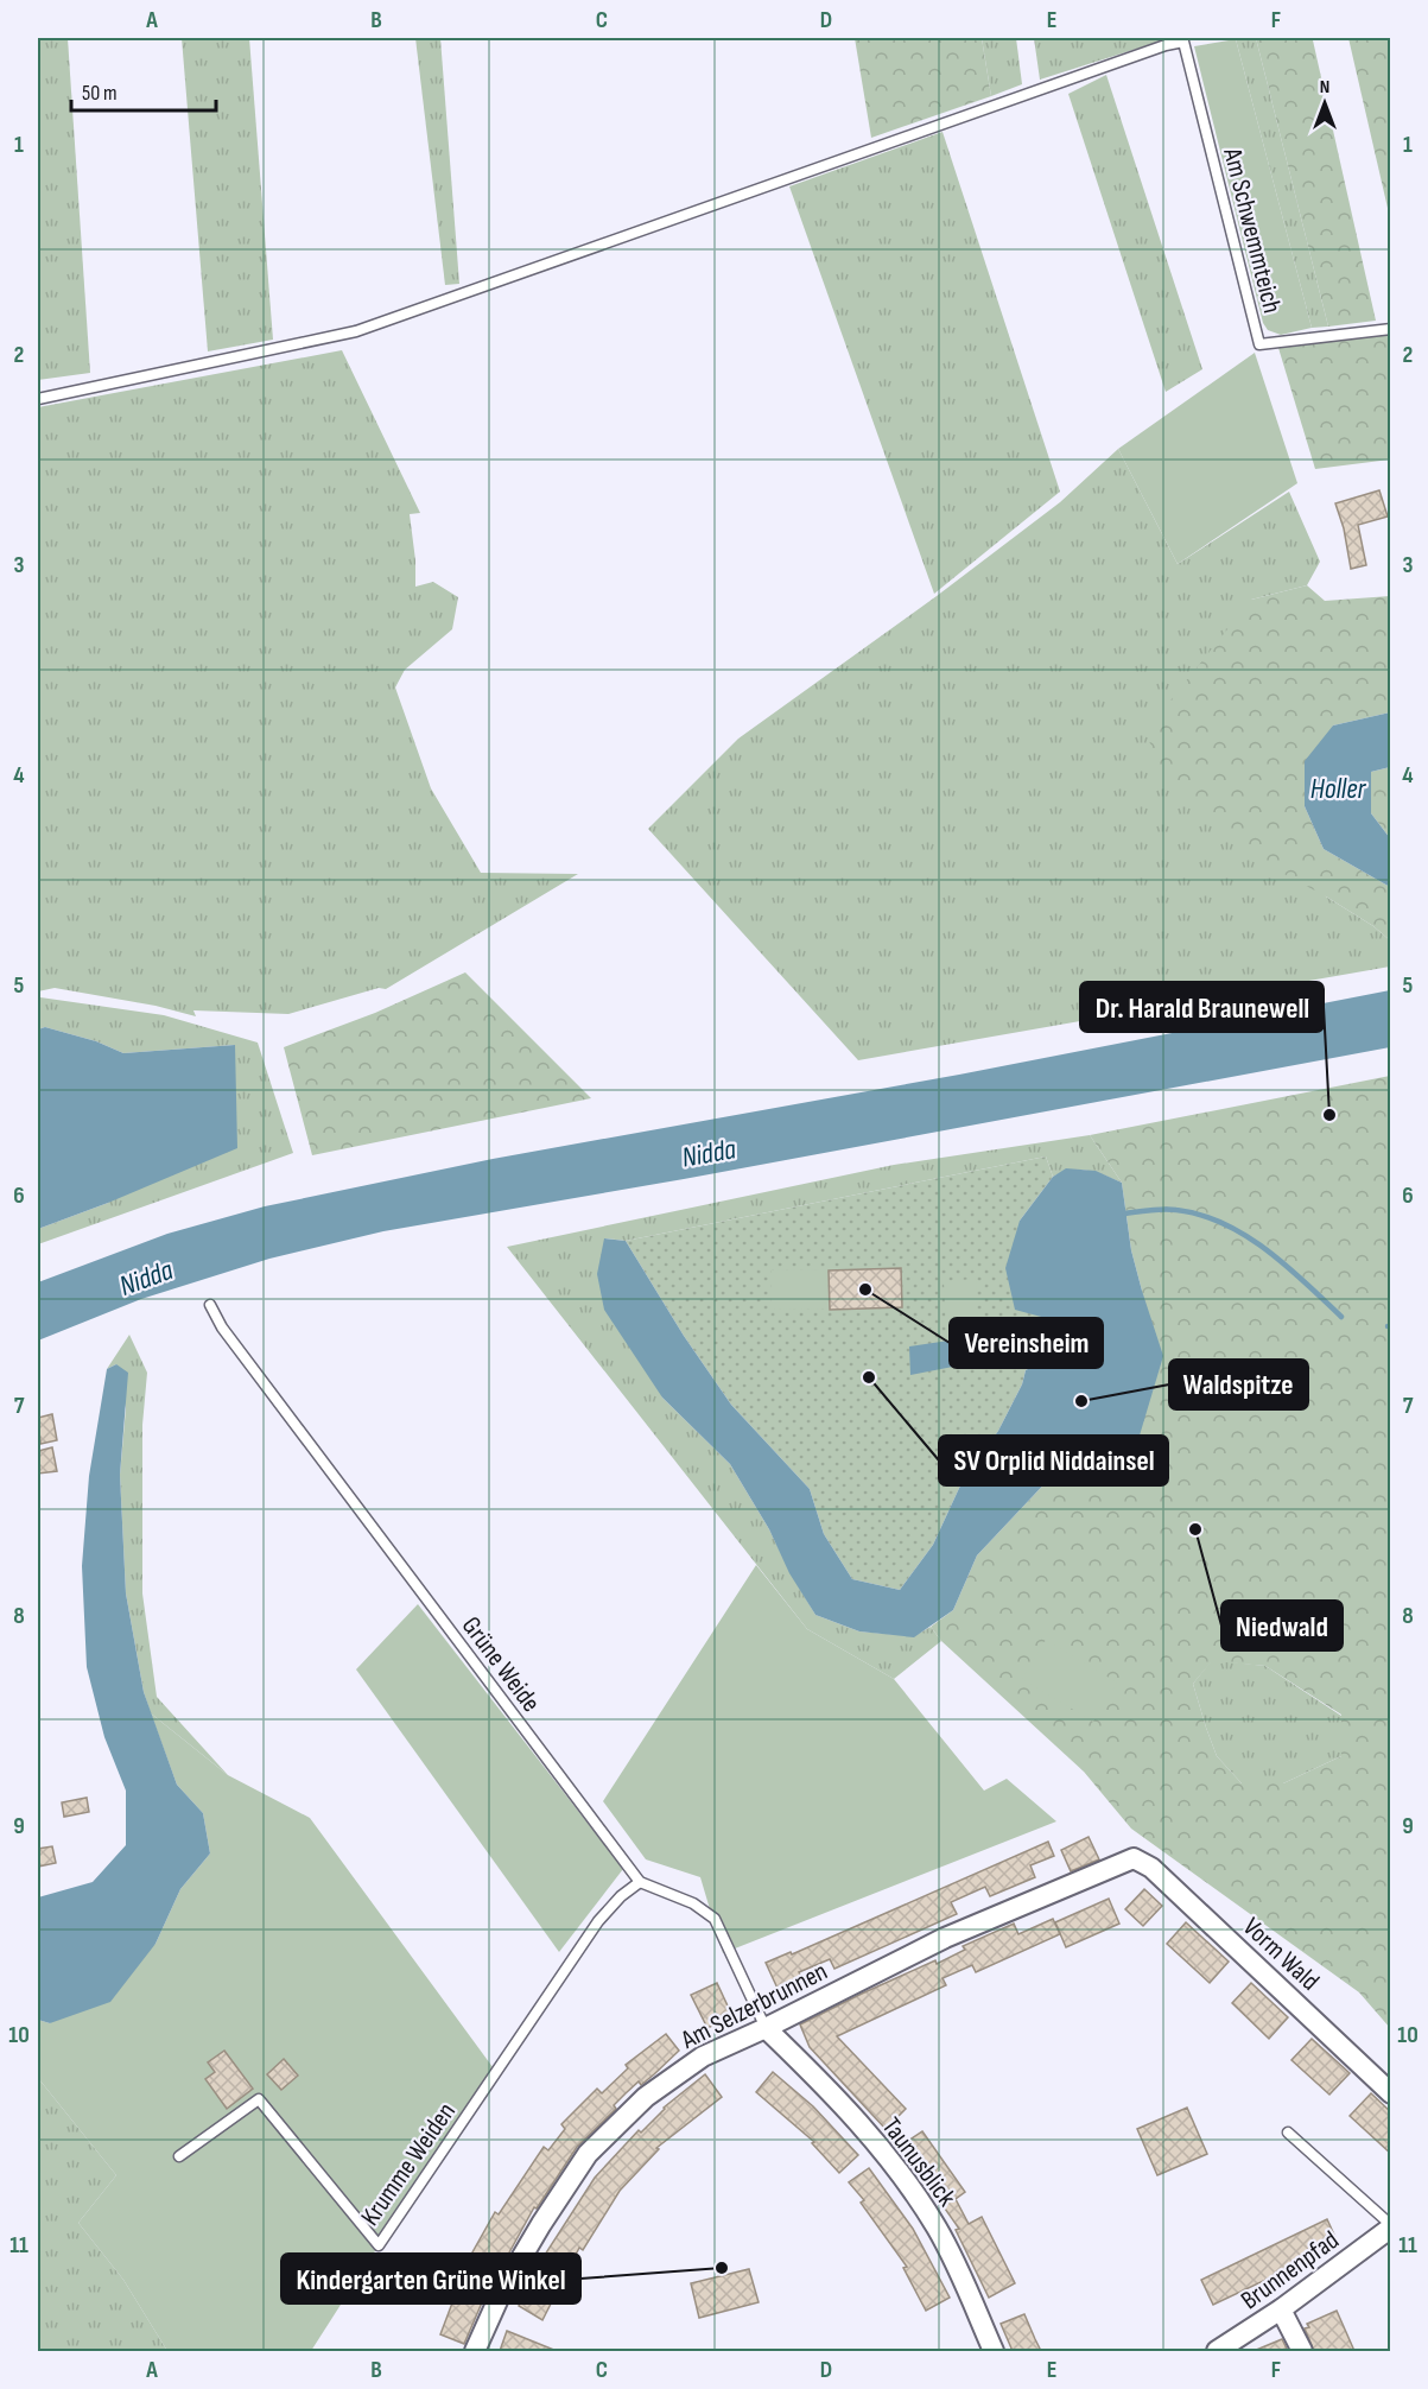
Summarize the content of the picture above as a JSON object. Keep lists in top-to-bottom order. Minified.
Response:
{"streets":{"street":["Vorm Wald","Am Selzerbrunnen","Taunusblick","Brunnenpfad"],"lane":["Am Schwemmteich","Grüne Weide","Krumme Weiden"]},"crossings":[["Grüne Weide","Krumme Weiden"],["Vorm Wald","Am Selzerbrunnen"],["Am Selzerbrunnen","Taunusblick"]],"water":["Holler","Nidda"],"places":["Dr. Harald Braunewell","Vereinsheim","SV Orplid Niddainsel","Waldspitze","Niedwald","Kindergarten Grüne Winkel"],"scale_bar":"50 m","north":"top","grid":{"columns":["A","B","C","D","E","F"],"rows":["1","2","3","4","5","6","7","8","9","10","11"]}}
